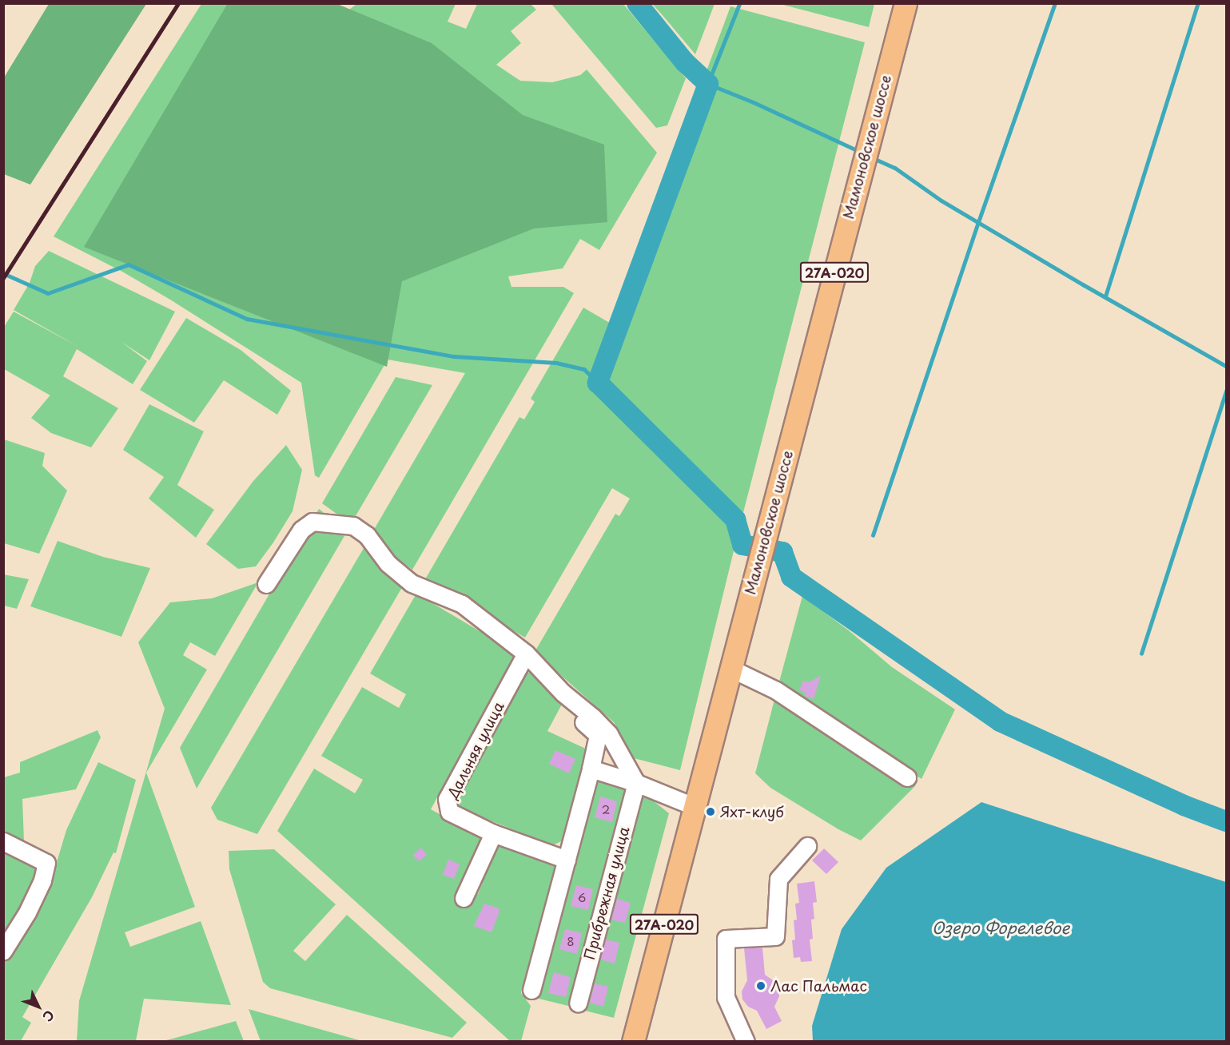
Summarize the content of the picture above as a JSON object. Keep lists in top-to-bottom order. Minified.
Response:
{"streets":{"main road":["Мамоновское шоссе","27А-020"],"street":["Дальняя улица","Прибрежная улица"]},"water":["Озеро Форелевое"],"places":["Яхт-клуб","Лас Пальмас"],"house_numbers":["2","6","8"],"north":"bottom right"}
